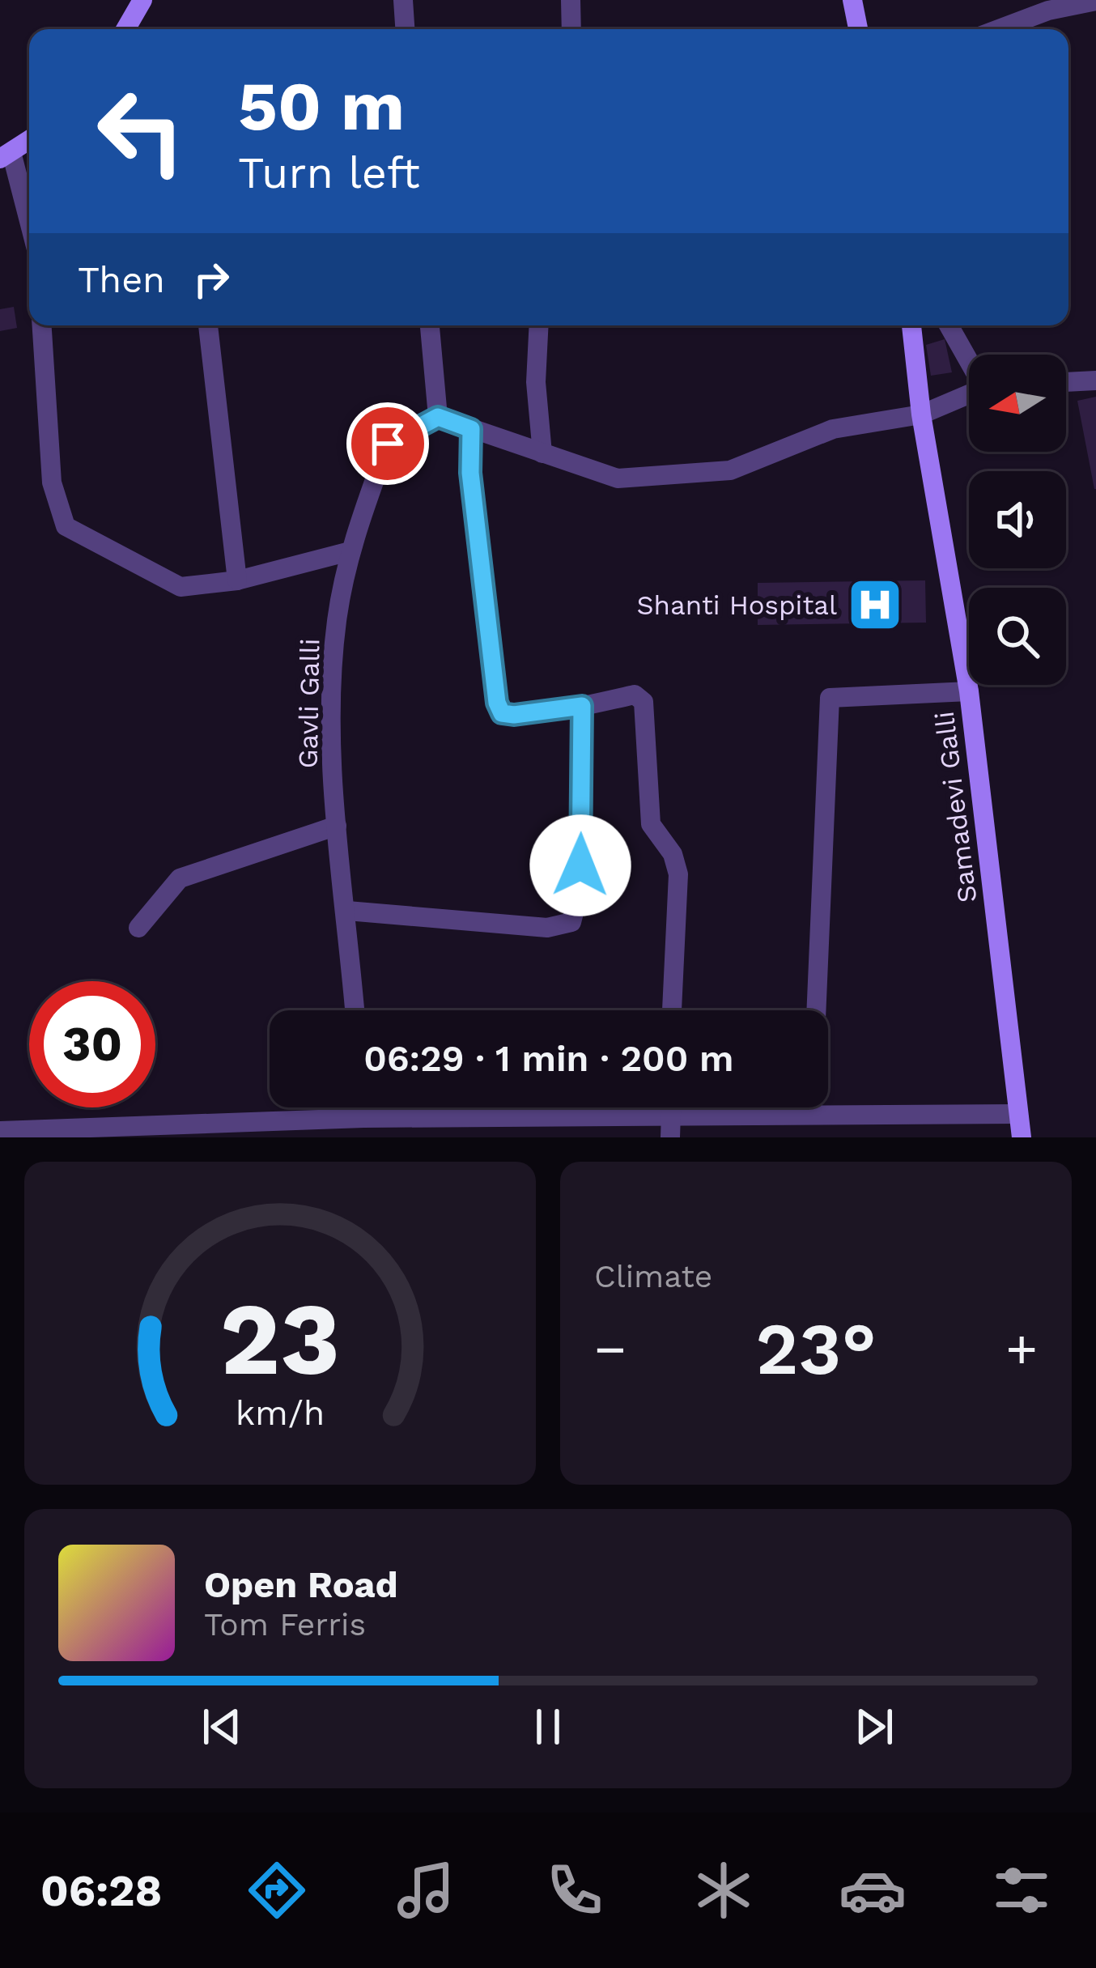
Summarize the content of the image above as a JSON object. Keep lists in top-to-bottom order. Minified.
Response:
{"streets":{"main road":["Samadevi Galli"],"street":["Gavli Galli"]},"places":{"hospital":["Shanti Hospital"]},"north":"left","page":{"turn":["50 m","Turn left"],"then":"Then","limit":"30","trip":"06:29 · 1 min · 200 m","tile":"Climate","heat":["−","23°","+"],"song":["Open Road","Tom Ferris"],"tabs":"06:28","gauge":["23","km/h"]}}
